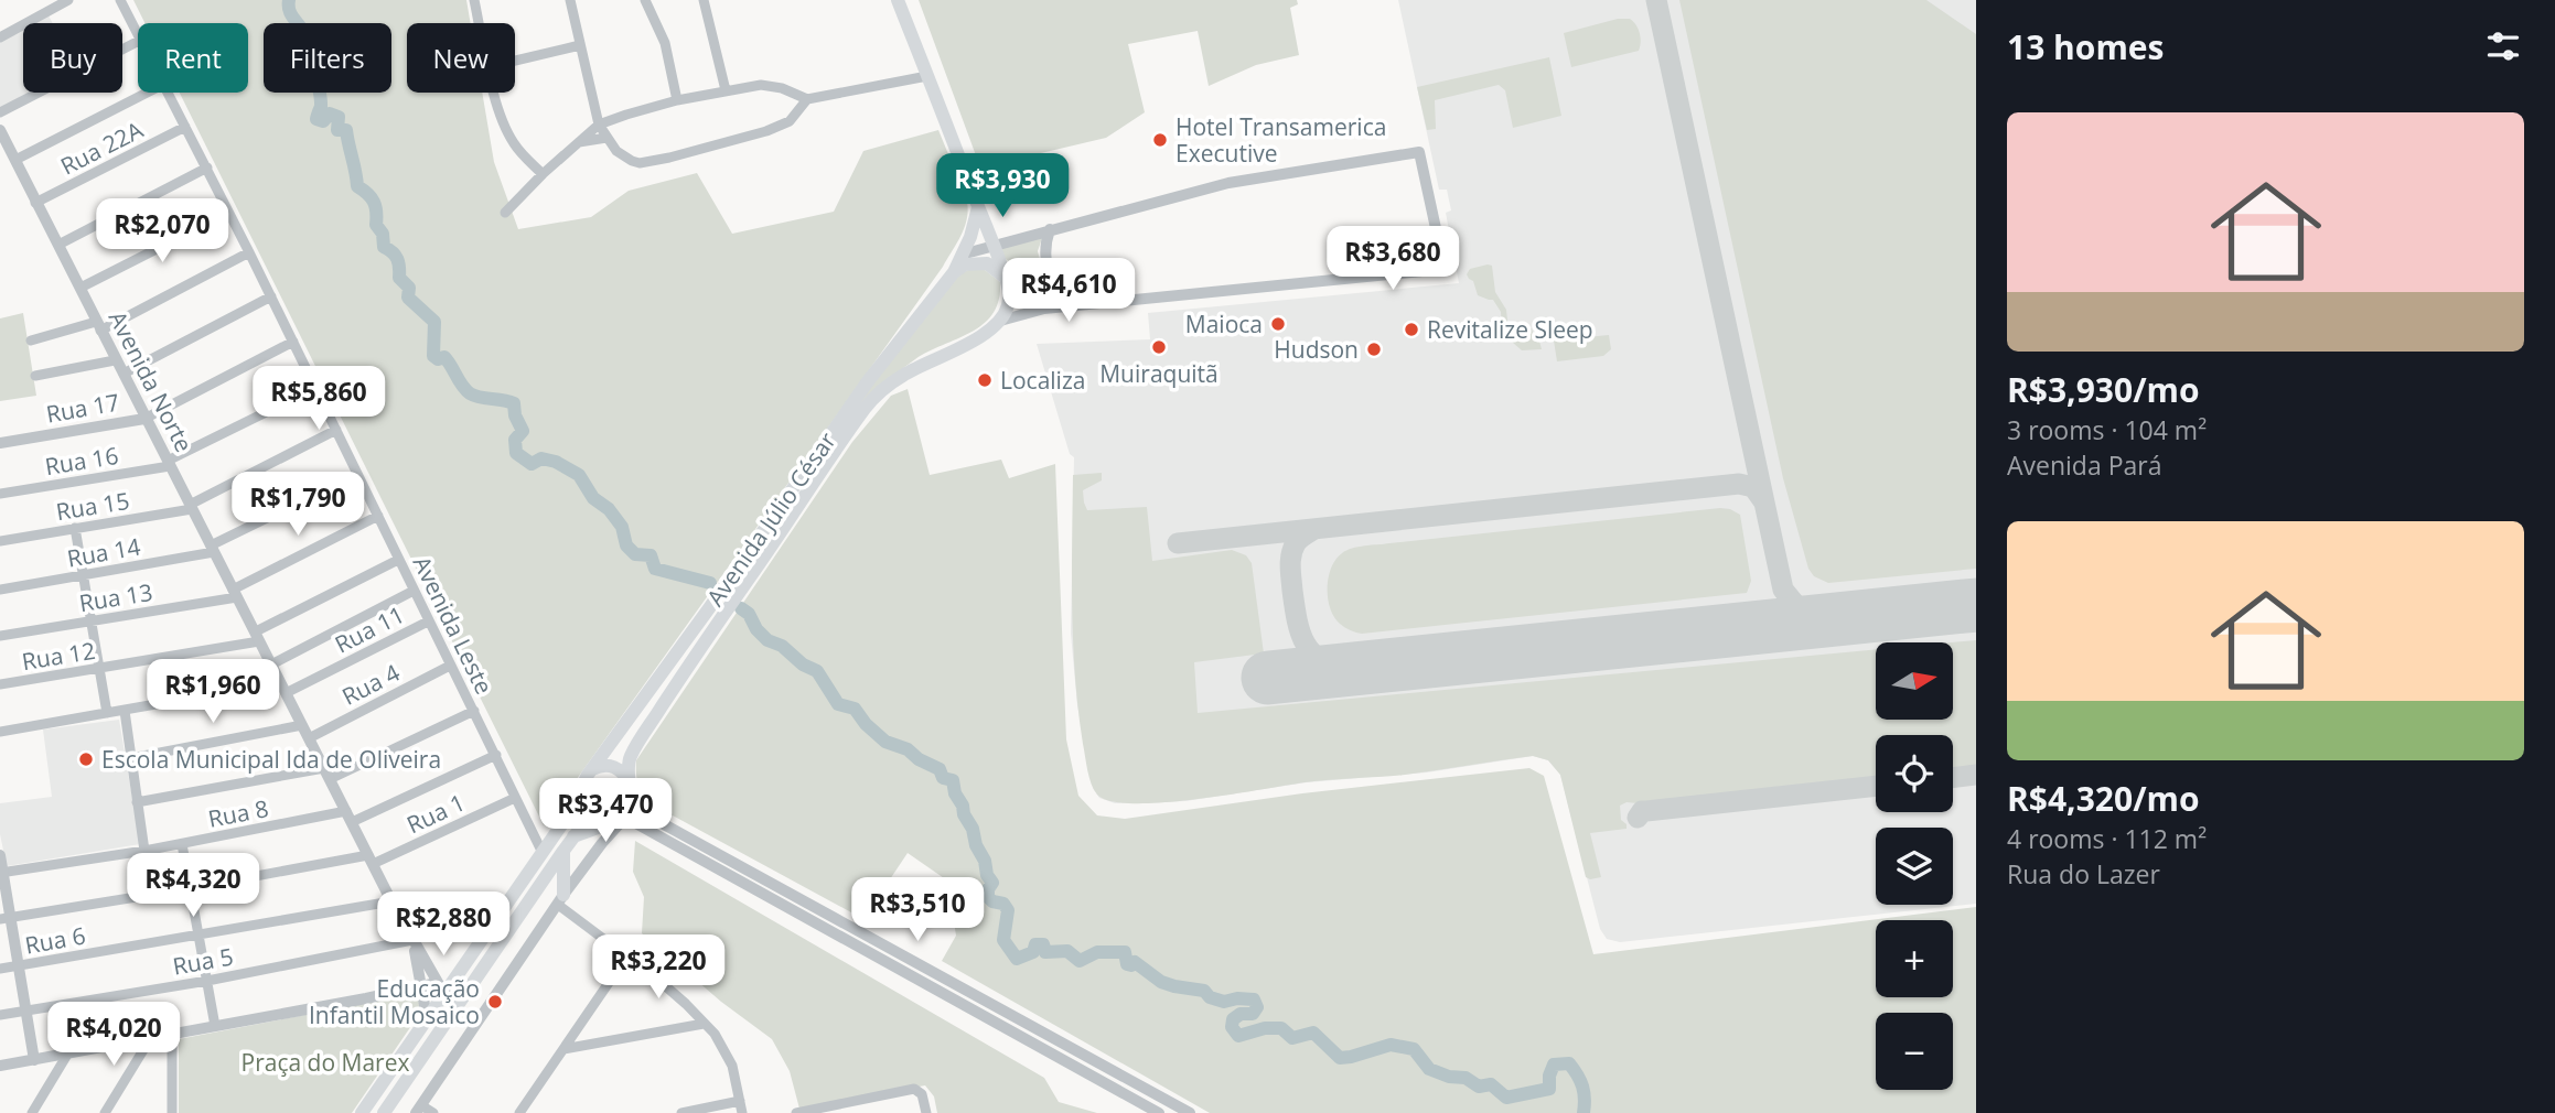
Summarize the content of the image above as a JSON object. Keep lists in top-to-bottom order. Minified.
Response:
{"streets":{"main road":["Avenida Júlio César"],"street":["Rua 22A","Avenida Norte","Rua 17","Rua 16","Rua 15","Rua 14","Rua 13","Avenida Leste","Rua 11","Rua 12","Rua 4","Rua 8","Rua 1","Rua 6","Rua 5"]},"crossings":[["Rua 22A","Avenida Norte"],["Rua 22A","Avenida Leste"],["Avenida Norte","Rua 17"],["Avenida Norte","Rua 16"],["Avenida Norte","Rua 15"],["Avenida Norte","Rua 14"],["Avenida Norte","Rua 13"],["Avenida Norte","Rua 11"],["Avenida Norte","Rua 12"],["Avenida Norte","Rua 4"],["Avenida Norte","Rua 8"],["Avenida Norte","Rua 1"],["Avenida Norte","Rua 6"],["Avenida Norte","Rua 5"],["Rua 17","Avenida Leste"],["Rua 16","Avenida Leste"],["Rua 15","Avenida Leste"],["Rua 14","Avenida Leste"],["Rua 13","Avenida Leste"],["Avenida Leste","Rua 11"],["Avenida Leste","Rua 12"],["Avenida Leste","Rua 4"],["Avenida Leste","Rua 8"],["Avenida Leste","Rua 1"]],"parks":["Praça do Marex"],"places":["Hotel Transamerica Executive","Maioca","Revitalize Sleep","Muiraquitã","Hudson","Localiza","Escola Municipal Ida de Oliveira","Educação Infantil Mosaico"],"north":"right","page":{"heading":"13 homes","chip":["Buy","Rent","Filters","New"],"list":[{"name":"R$3,930/mo","note":"3 rooms · 104 m² · Avenida Pará"},{"name":"R$4,320/mo","note":"4 rooms · 112 m² · Rua do Lazer"}],"price":["R$3,930","R$2,070","R$3,680","R$4,610","R$5,860","R$1,790","R$1,960","R$3,470","R$4,320","R$3,510","R$2,880","R$3,220","R$4,020"],"map_buttons":["+","−"]}}
